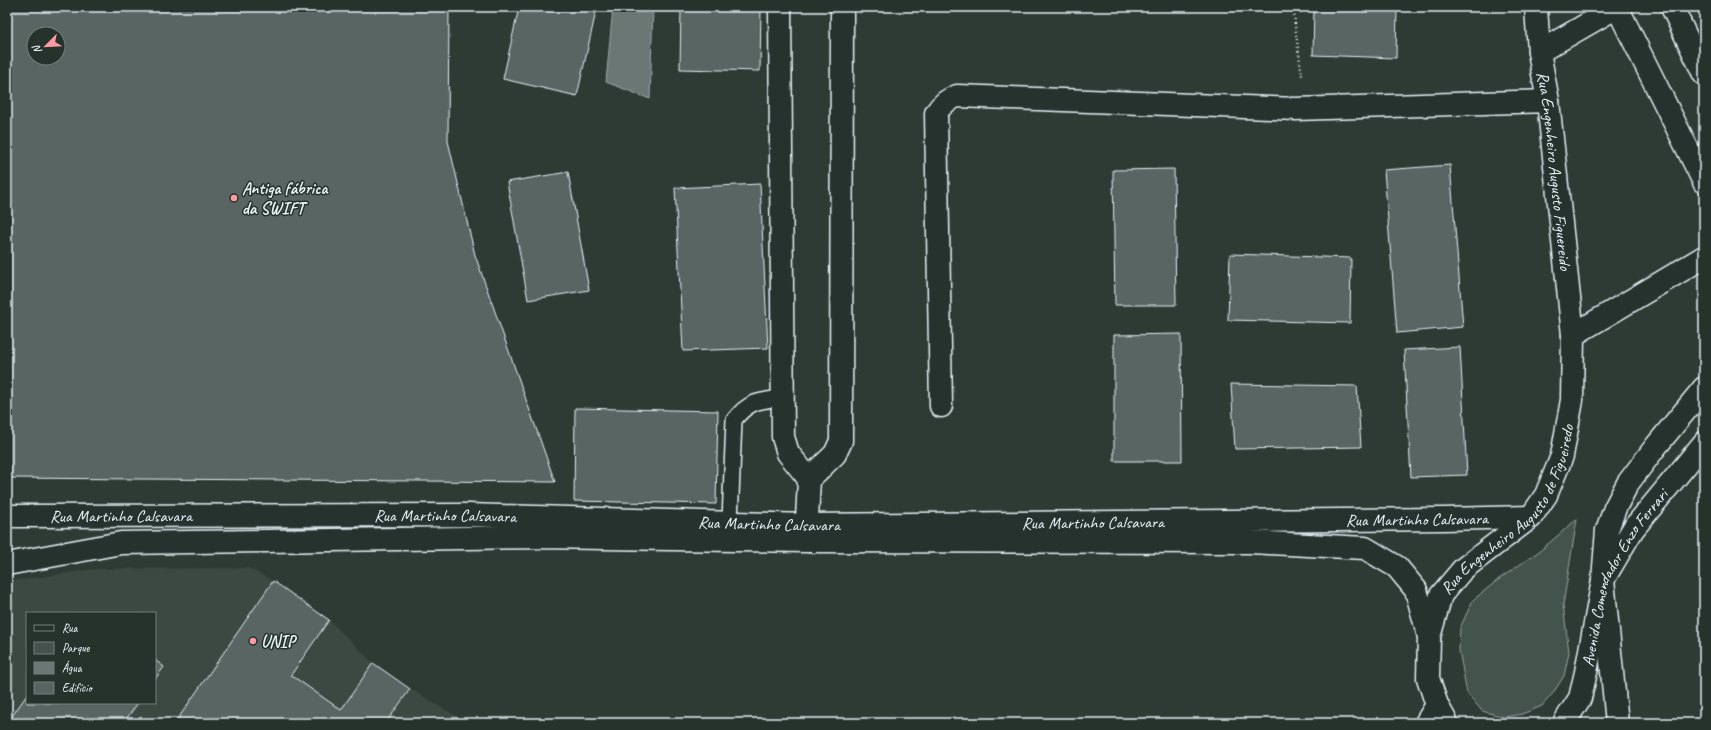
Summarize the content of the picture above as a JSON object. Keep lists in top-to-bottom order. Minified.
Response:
{"streets":{"street":["Rua Engenheiro Augusto Figuereido","Rua Engenheiro Augusto de Figueiredo","Rua Martinho Calsavara","Avenida Comendador Enzo Ferrari"]},"crossings":[["Rua Engenheiro Augusto Figuereido","Rua Engenheiro Augusto de Figueiredo"],["Rua Engenheiro Augusto de Figueiredo","Rua Martinho Calsavara"]],"places":["Antiga fábrica da SWIFT","UNIP"],"legend":["Rua","Parque","Água","Edifício"],"north":"bottom left"}
